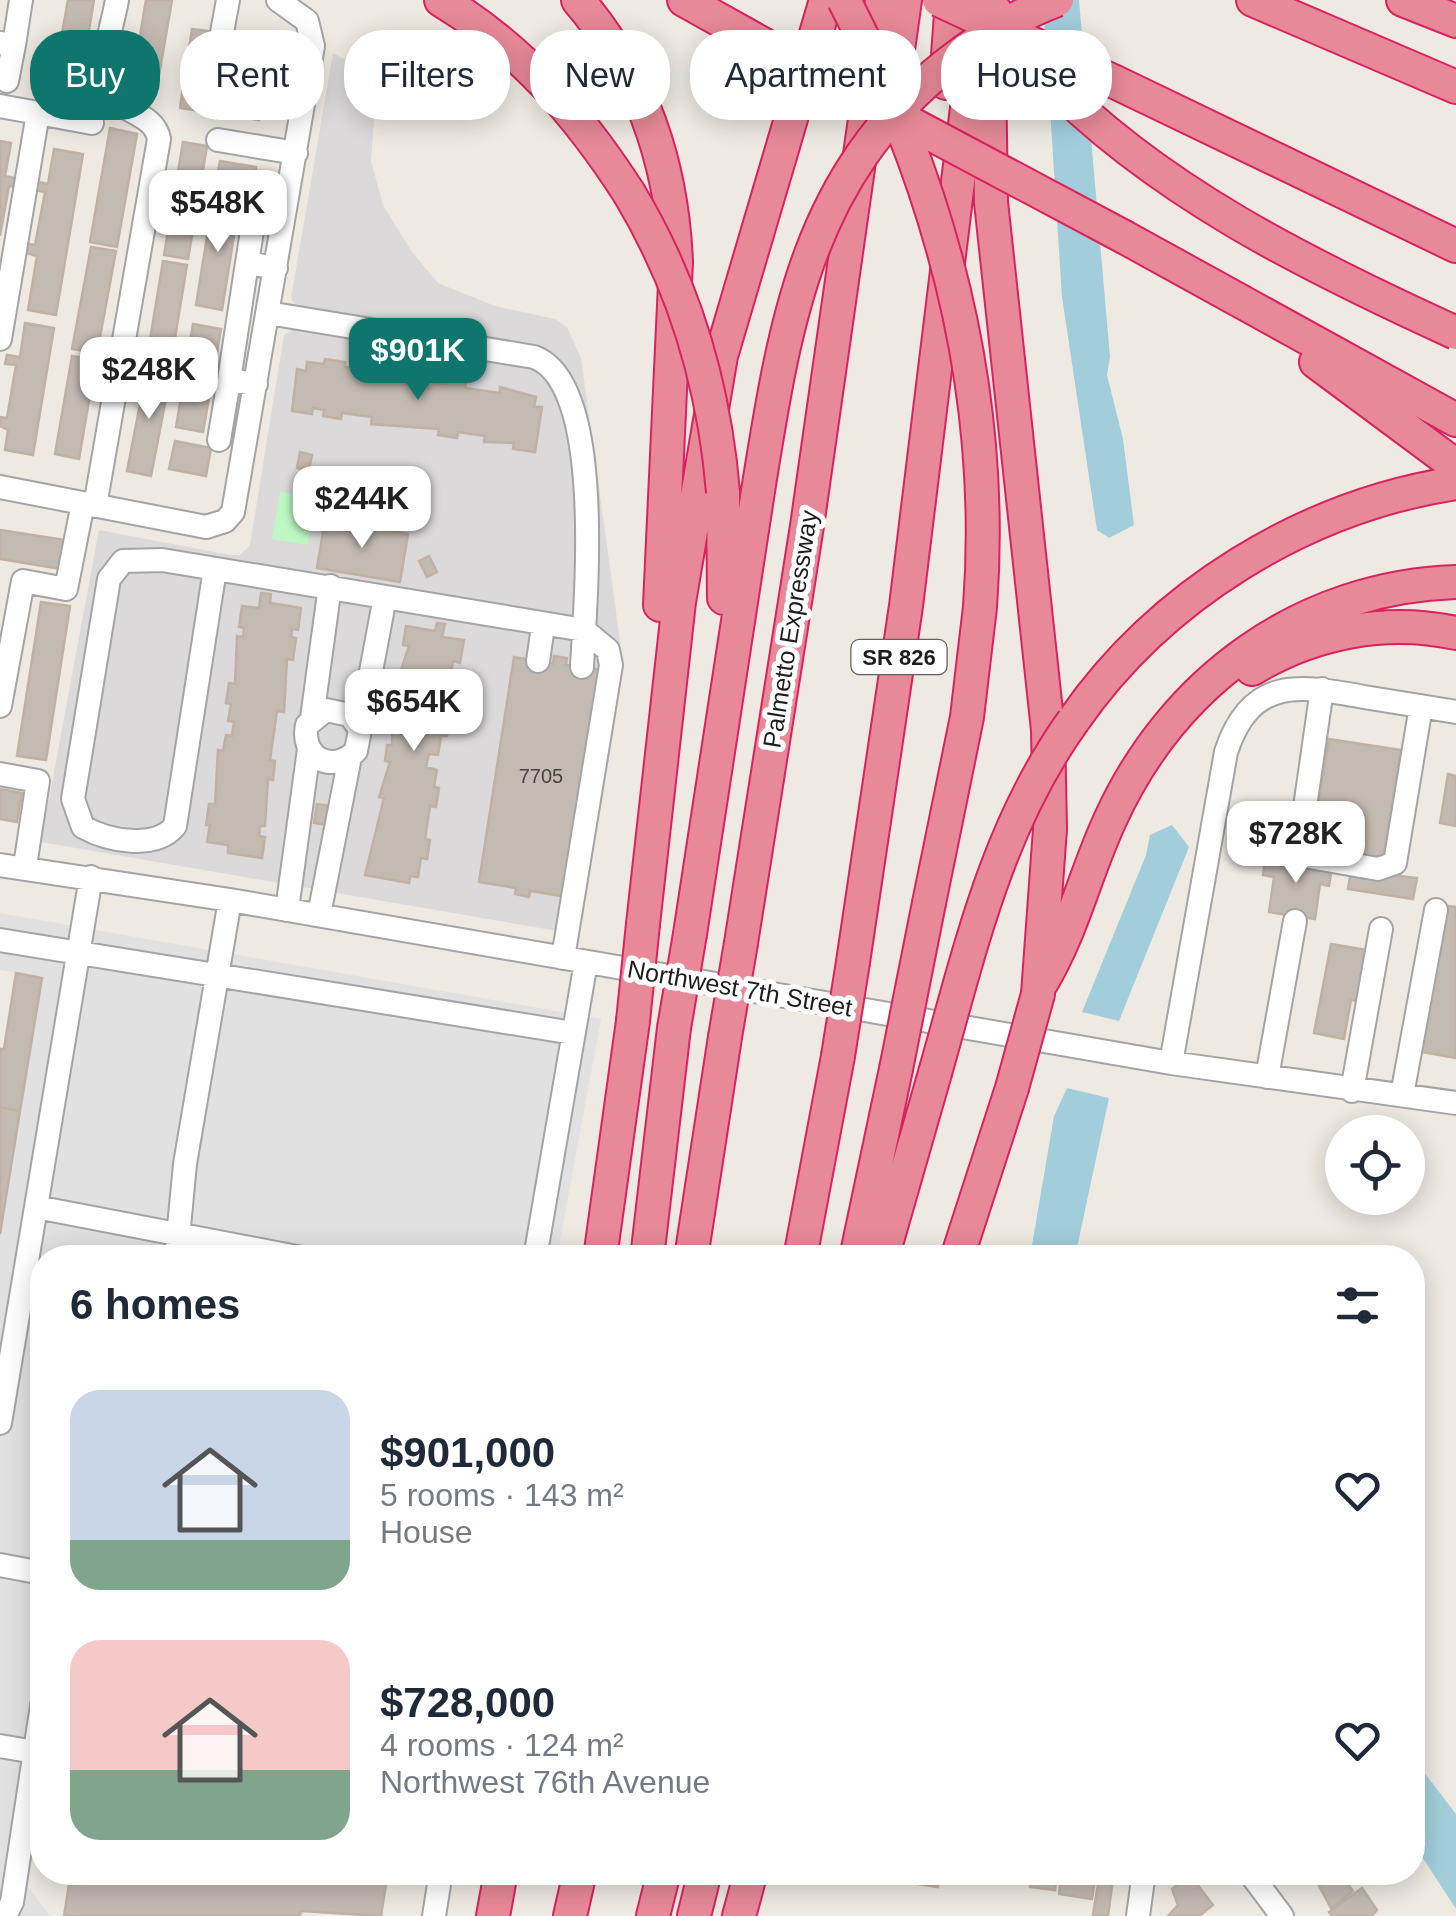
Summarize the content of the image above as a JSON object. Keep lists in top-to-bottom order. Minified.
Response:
{"streets":{"highway":["Palmetto Expressway","SR 826"],"street":["Northwest 7th Street"]},"house_numbers":["7705"],"page":{"chip":["Buy","Rent","Filters","New","Apartment","House"],"price":["$548K","$901K","$248K","$244K","$654K","$728K"],"heading":"6 homes","list":[{"name":"$901,000","note":"5 rooms · 143 m² · House"},{"name":"$728,000","note":"4 rooms · 124 m² · Northwest 76th Avenue"}]}}
